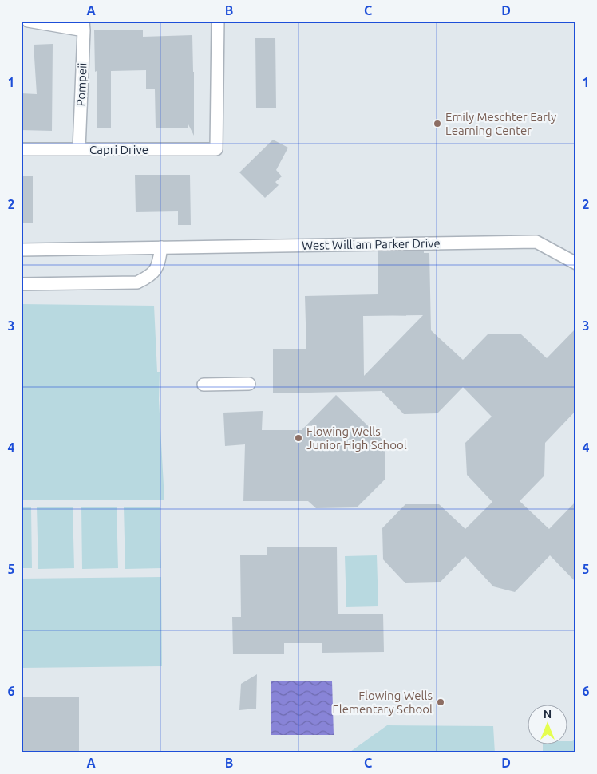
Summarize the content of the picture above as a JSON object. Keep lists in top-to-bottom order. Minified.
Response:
{"streets":{"street":["Pompeii","Capri Drive","West William Parker Drive"]},"crossings":[["Pompeii","Capri Drive"]],"places":["Emily Meschter Early Learning Center","Flowing Wells Junior High School","Flowing Wells Elementary School"],"north":"top","grid":{"columns":["A","B","C","D"],"rows":["1","2","3","4","5","6"]}}
